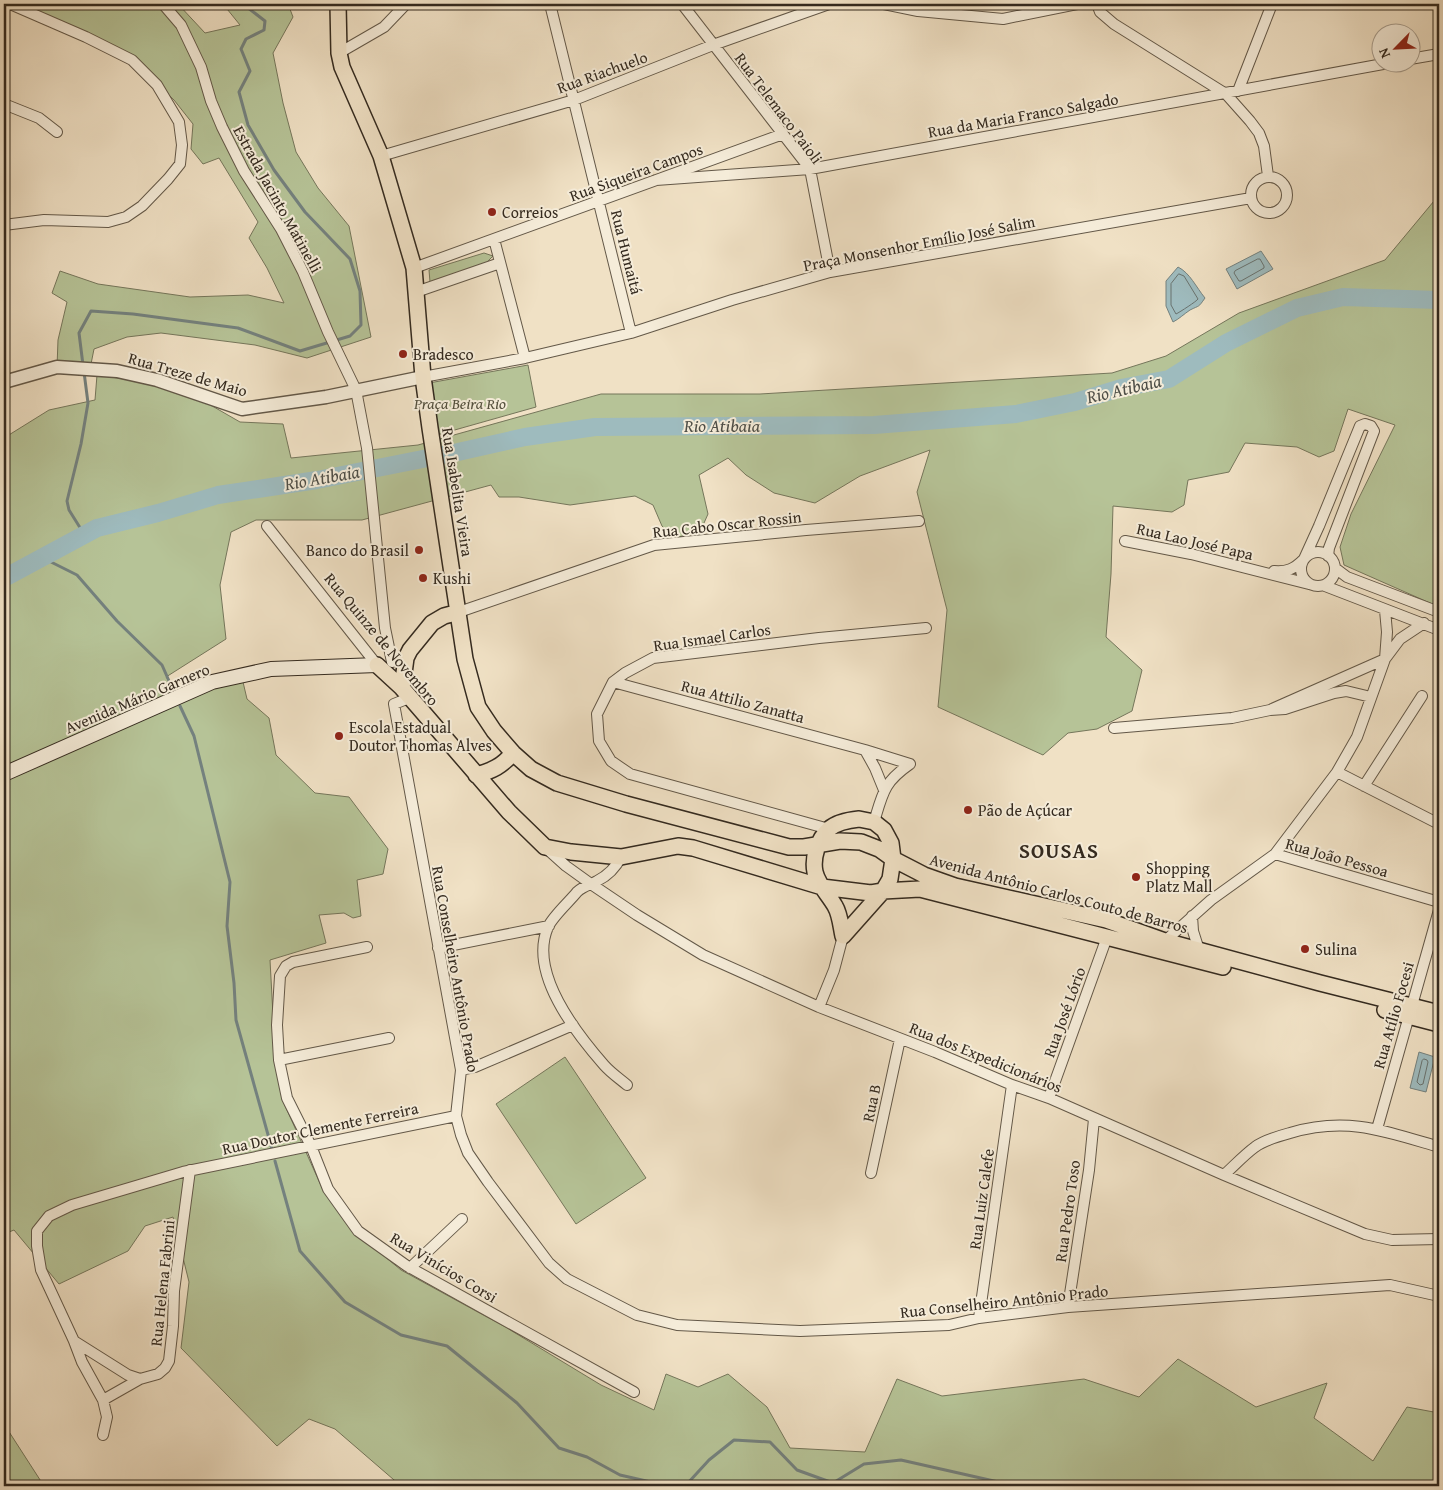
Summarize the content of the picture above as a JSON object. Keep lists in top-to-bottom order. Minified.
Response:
{"streets":{"main road":["Rua Isabelita Vieira","Rua Quinze de Novembro","Avenida Mário Garnero","Avenida Antônio Carlos Couto de Barros"],"street":["Rua Riachuelo","Rua Telemaco Paioli","Rua da Maria Franco Salgado","Rua Siqueira Campos","Estrada Jacinto Matinelli","Praça Monsenhor Emílio José Salim","Rua Humaitá","Rua Treze de Maio","Rua Cabo Oscar Rossin","Rua Lao José Papa","Rua Ismael Carlos","Rua Attilio Zanatta","Rua João Pessoa","Rua Conselheiro Antônio Prado","Rua José Lório","Rua Atílio Focesi","Rua dos Expedicionários","Rua B","Rua Doutor Clemente Ferreira","Rua Luiz Calefe","Rua Pedro Toso","Rua Vinícios Corsi","Rua Helena Fabrini"]},"crossings":[["Rua Riachuelo","Rua Telemaco Paioli"],["Rua Riachuelo","Rua Humaitá"],["Rua Riachuelo","Rua Isabelita Vieira"],["Rua Telemaco Paioli","Rua da Maria Franco Salgado"],["Rua Telemaco Paioli","Rua Siqueira Campos"],["Rua Telemaco Paioli","Praça Monsenhor Emílio José Salim"],["Rua da Maria Franco Salgado","Rua Siqueira Campos"],["Rua Siqueira Campos","Rua Humaitá"],["Rua Siqueira Campos","Rua Isabelita Vieira"],["Estrada Jacinto Matinelli","Rua Treze de Maio"],["Estrada Jacinto Matinelli","Rua Quinze de Novembro"],["Estrada Jacinto Matinelli","Avenida Mário Garnero"],["Praça Monsenhor Emílio José Salim","Rua Humaitá"],["Praça Monsenhor Emílio José Salim","Rua Treze de Maio"],["Praça Monsenhor Emílio José Salim","Rua Isabelita Vieira"],["Rua Treze de Maio","Rua Isabelita Vieira"],["Rua Isabelita Vieira","Rua Cabo Oscar Rossin"],["Rua Isabelita Vieira","Avenida Antônio Carlos Couto de Barros"],["Rua Cabo Oscar Rossin","Avenida Antônio Carlos Couto de Barros"],["Rua Ismael Carlos","Rua Attilio Zanatta"],["Rua Quinze de Novembro","Avenida Mário Garnero"],["Rua Quinze de Novembro","Rua Conselheiro Antônio Prado"],["Rua Quinze de Novembro","Rua dos Expedicionários"],["Rua João Pessoa","Avenida Antônio Carlos Couto de Barros"],["Avenida Antônio Carlos Couto de Barros","Rua José Lório"],["Avenida Antônio Carlos Couto de Barros","Rua Atílio Focesi"],["Rua Conselheiro Antônio Prado","Rua Doutor Clemente Ferreira"],["Rua Conselheiro Antônio Prado","Rua Luiz Calefe"],["Rua Conselheiro Antônio Prado","Rua Pedro Toso"],["Rua José Lório","Rua dos Expedicionários"],["Rua dos Expedicionários","Rua B"],["Rua dos Expedicionários","Rua Luiz Calefe"],["Rua dos Expedicionários","Rua Pedro Toso"],["Rua Doutor Clemente Ferreira","Rua Vinícios Corsi"],["Rua Doutor Clemente Ferreira","Rua Helena Fabrini"]],"districts":["SOUSAS"],"water":["Rio Atibaia"],"parks":["Praça Beira Rio"],"places":["Correios","Bradesco","Banco do Brasil","Kushi","Escola Estadual Doutor Thomas Alves","Pão de Açúcar","Shopping Platz Mall","Sulina"],"north":"bottom left"}
